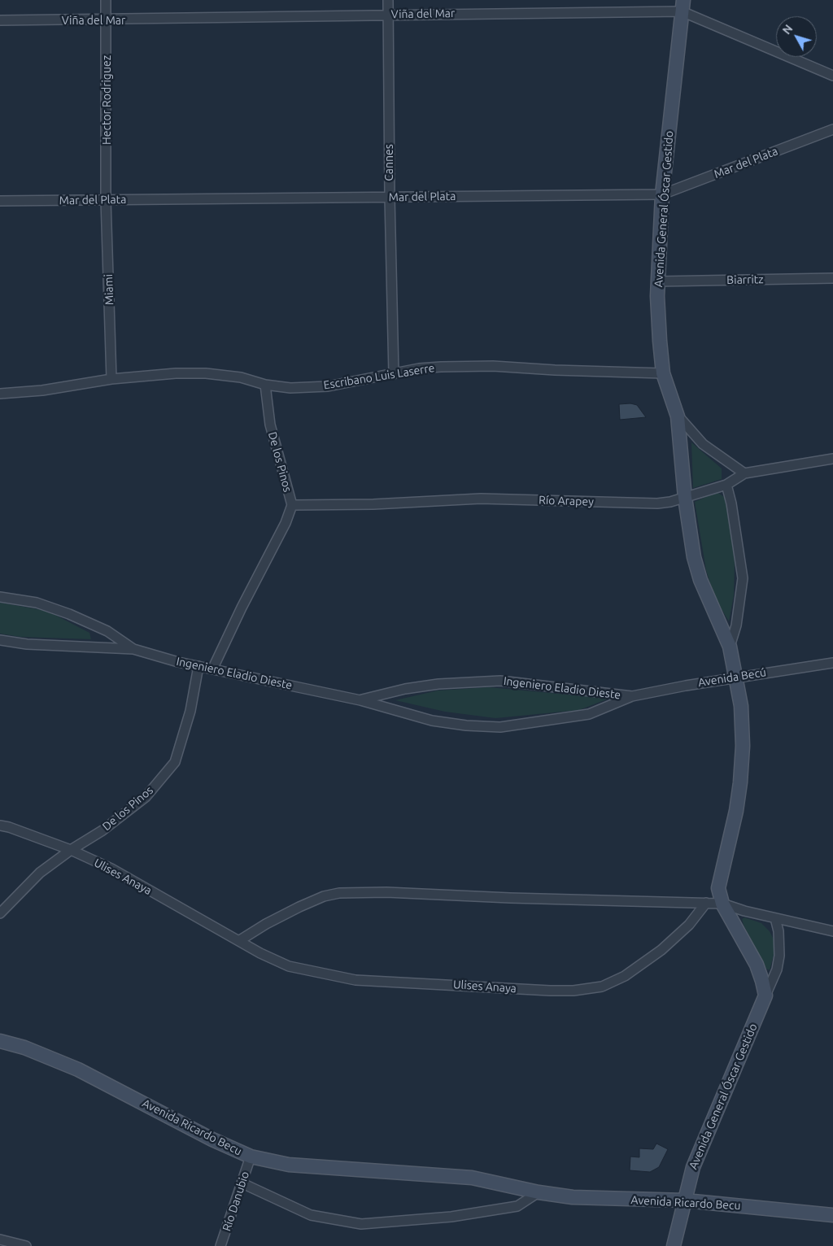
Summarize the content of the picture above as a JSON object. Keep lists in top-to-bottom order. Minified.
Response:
{"streets":{"street":["Viña del Mar","Hector Rodriguez","Cannes","Mar del Plata","Avenida General Óscar Gestido","Biarritz","Miami","Escribano Luis Laserre","De los Pinos","Río Arapey","Ingeniero Eladio Dieste","Avenida Becú","Ulises Anaya","Avenida Ricardo Becu","Río Danubio"]},"crossings":[["Viña del Mar","Hector Rodriguez"],["Viña del Mar","Cannes"],["Viña del Mar","Avenida General Óscar Gestido"],["Hector Rodriguez","Mar del Plata"],["Hector Rodriguez","Miami"],["Cannes","Mar del Plata"],["Cannes","Escribano Luis Laserre"],["Mar del Plata","Avenida General Óscar Gestido"],["Mar del Plata","Miami"],["Avenida General Óscar Gestido","Biarritz"],["Avenida General Óscar Gestido","Escribano Luis Laserre"],["Avenida General Óscar Gestido","Río Arapey"],["Avenida General Óscar Gestido","Avenida Becú"],["Avenida General Óscar Gestido","Avenida Ricardo Becu"],["Miami","Escribano Luis Laserre"],["Escribano Luis Laserre","De los Pinos"],["De los Pinos","Río Arapey"],["De los Pinos","Ingeniero Eladio Dieste"],["De los Pinos","Ulises Anaya"],["Ingeniero Eladio Dieste","Avenida Becú"],["Avenida Ricardo Becu","Río Danubio"]],"north":"top left"}
